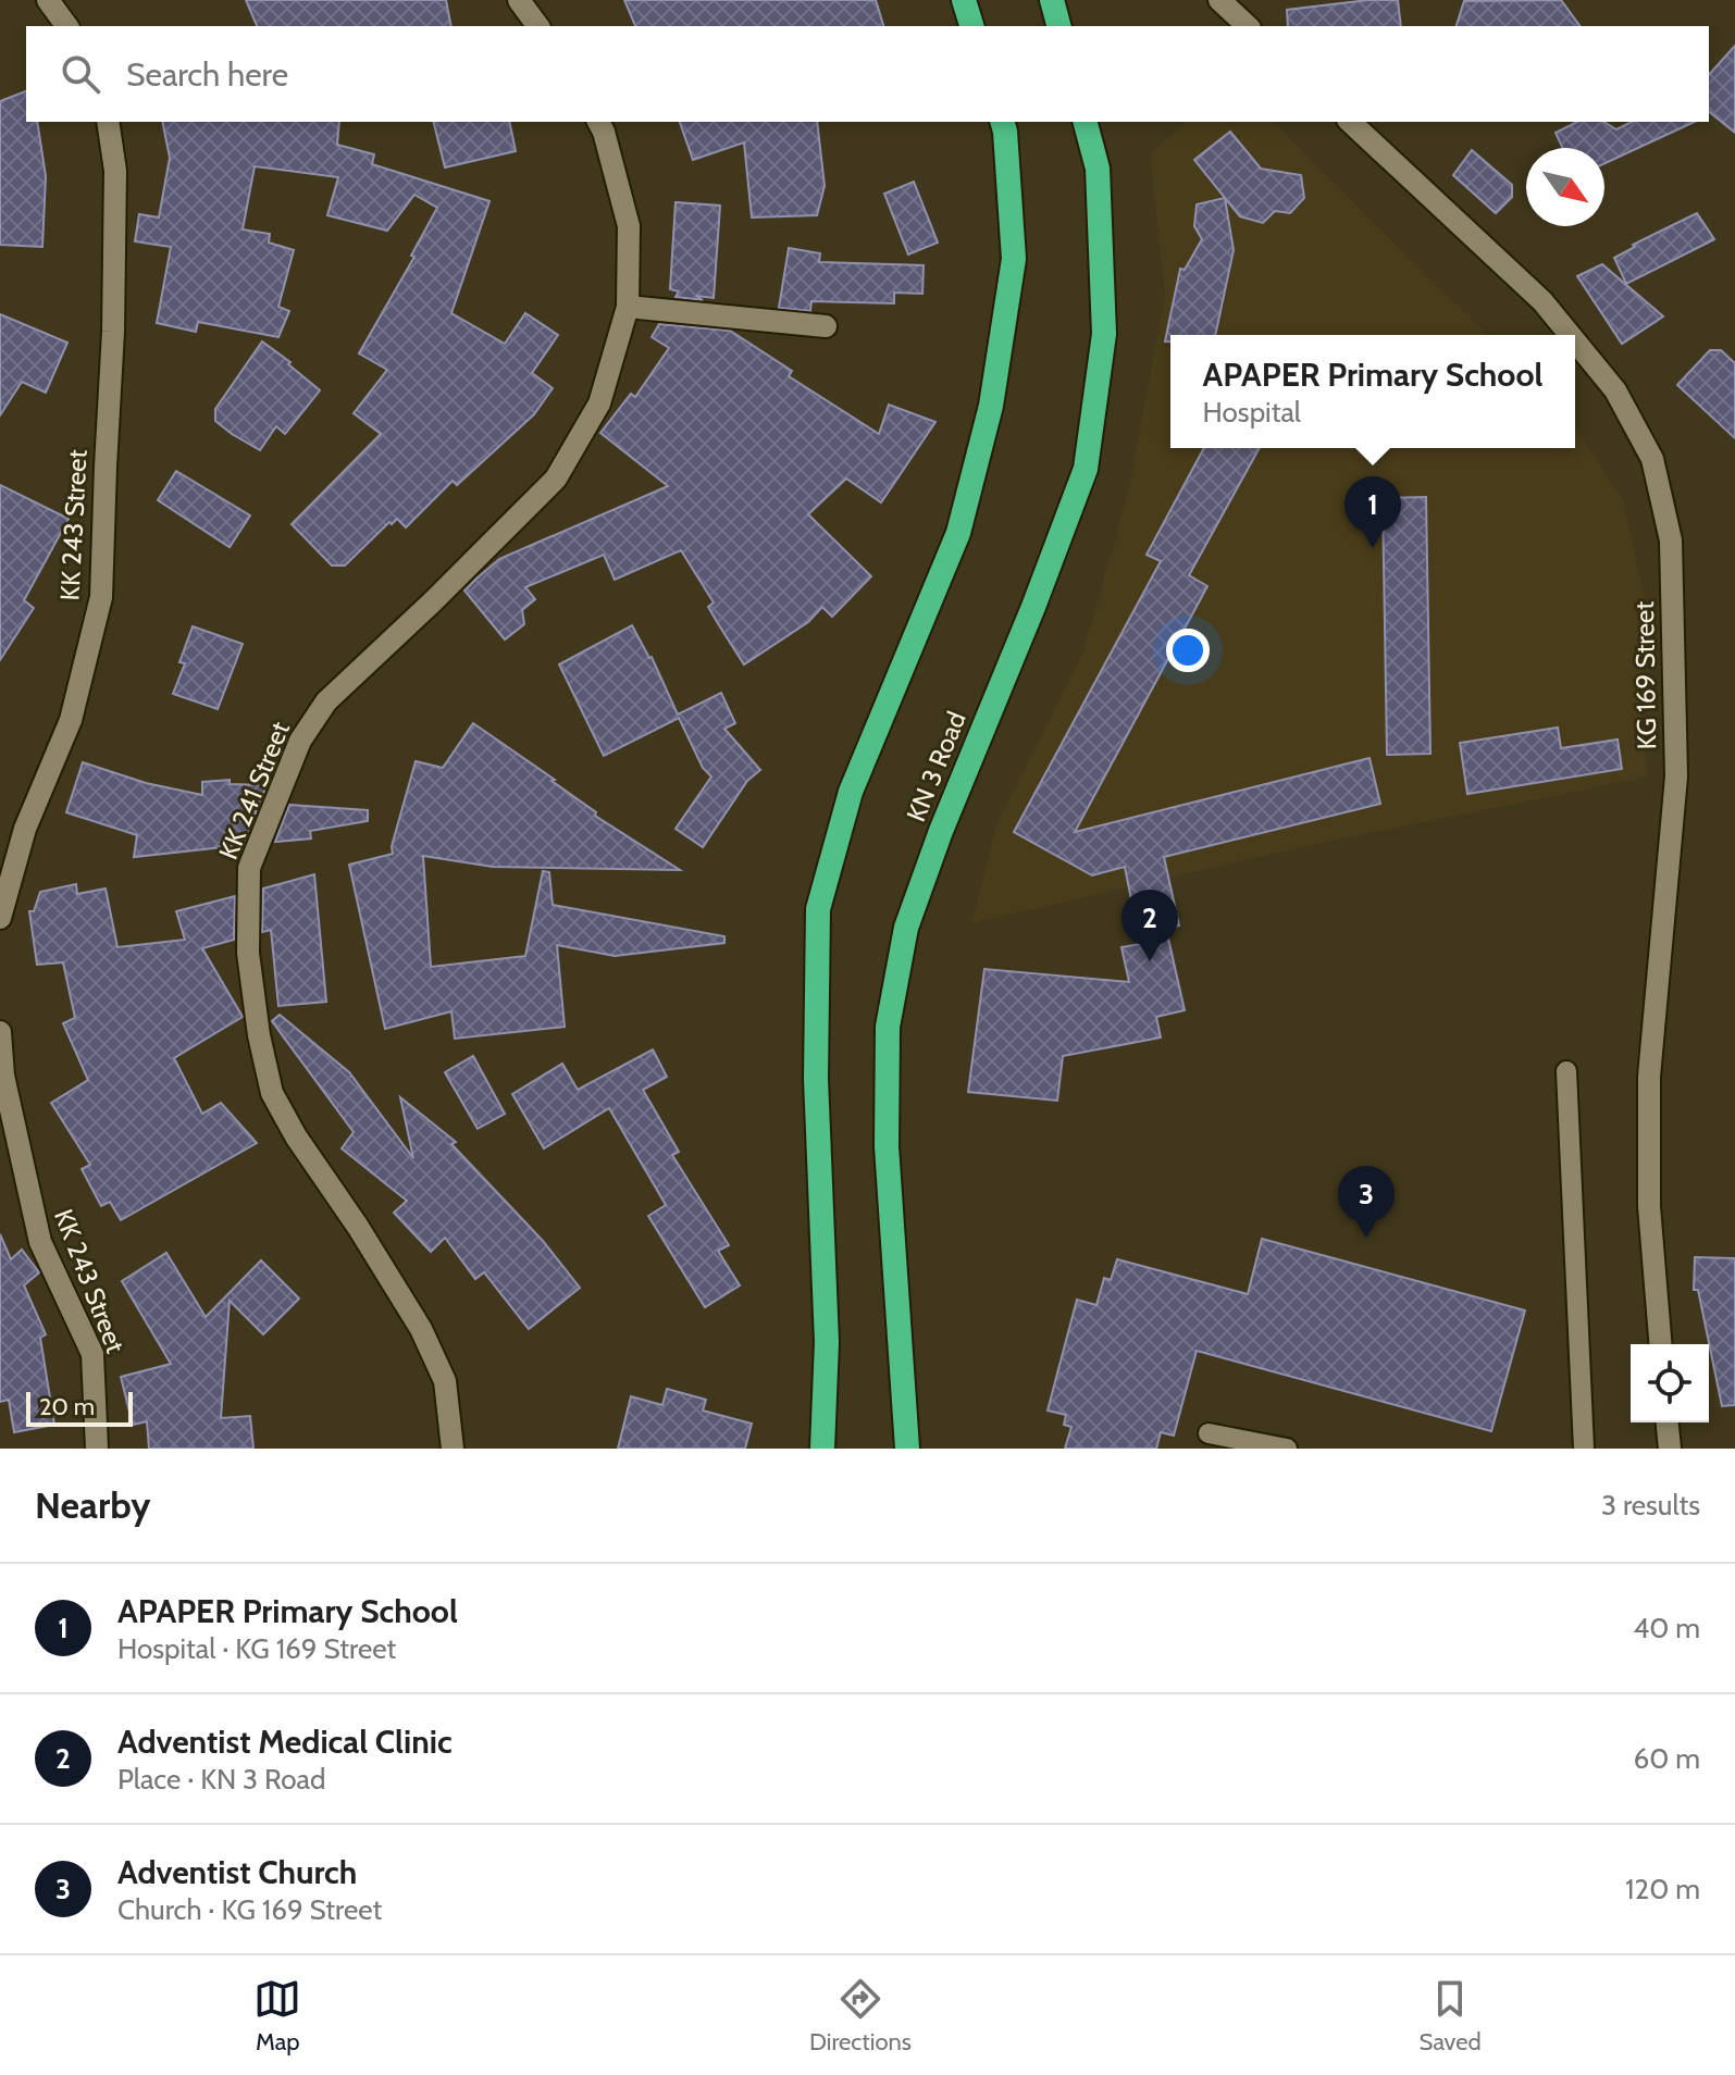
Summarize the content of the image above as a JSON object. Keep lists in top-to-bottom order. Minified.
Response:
{"streets":{"highway":["KN 3 Road"],"street":["KK 243 Street","KG 169 Street","KK 241 Street"]},"scale_bar":"20 m","north":"bottom right","page":{"search":"Search here","popup":["APAPER Primary School","Hospital"],"pins":["1","2","3"],"scale":"20 m","heading":["Nearby","3 results"],"list":[{"mark":"1","name":"APAPER Primary School","note":"Hospital · KG 169 Street","value":"40 m"},{"mark":"2","name":"Adventist Medical Clinic","note":"Place · KN 3 Road","value":"60 m"},{"mark":"3","name":"Adventist Church","note":"Church · KG 169 Street","value":"120 m"}],"nav":["Map","Directions","Saved"]}}
